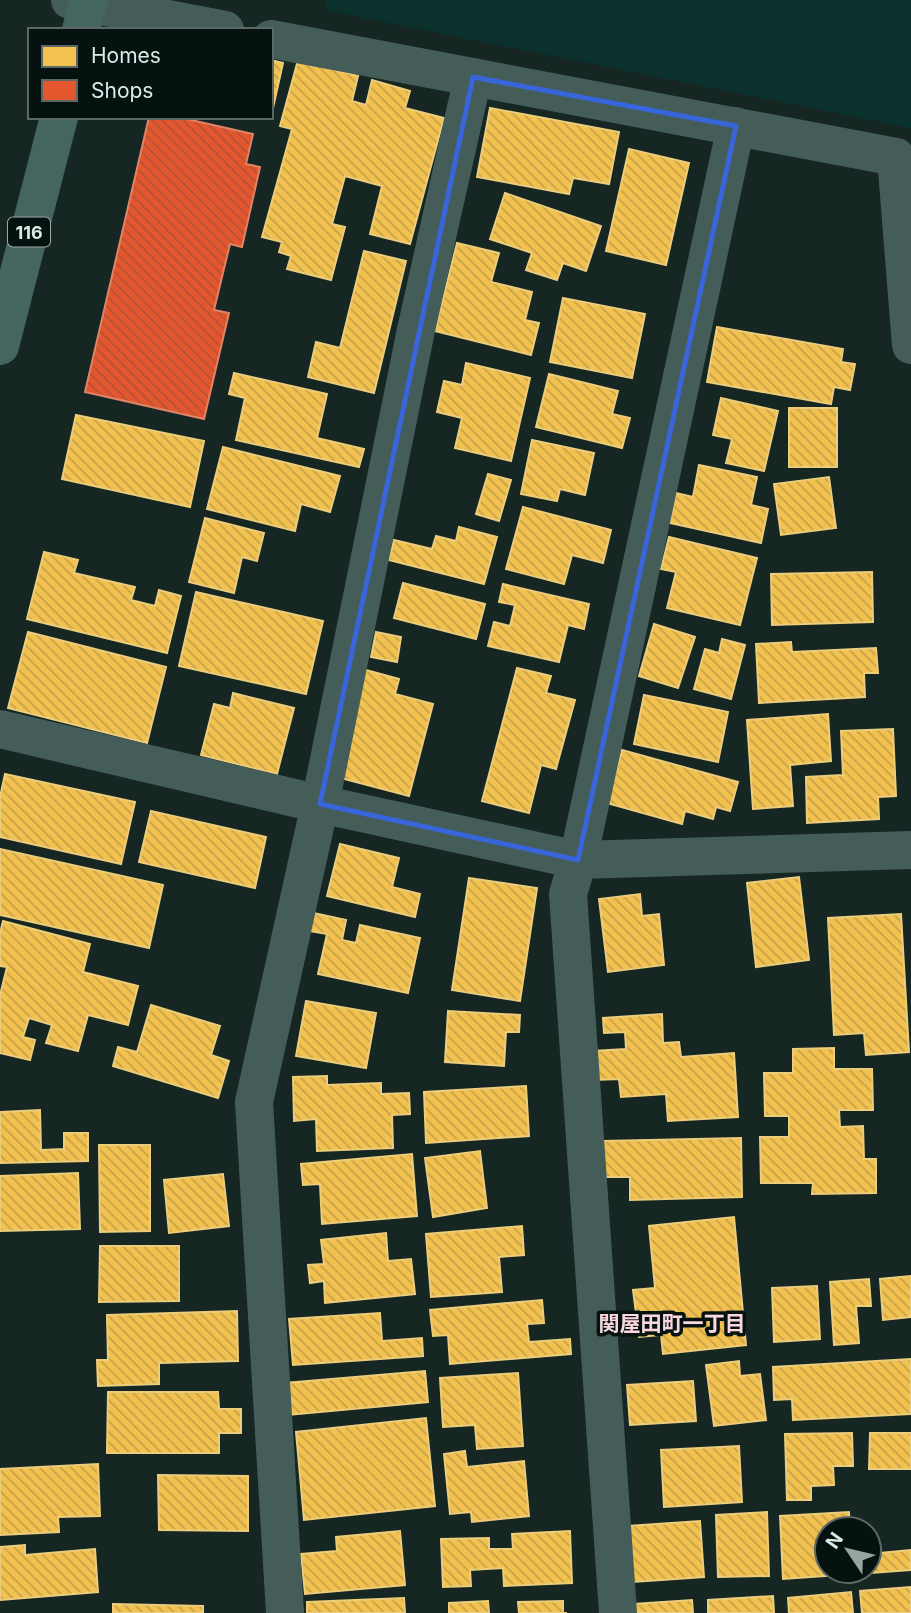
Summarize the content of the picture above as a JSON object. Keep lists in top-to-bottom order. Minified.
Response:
{"streets":{"highway":["116"]},"districts":["関屋田町一丁目"],"legend":["Homes","Shops"],"north":"top left"}
